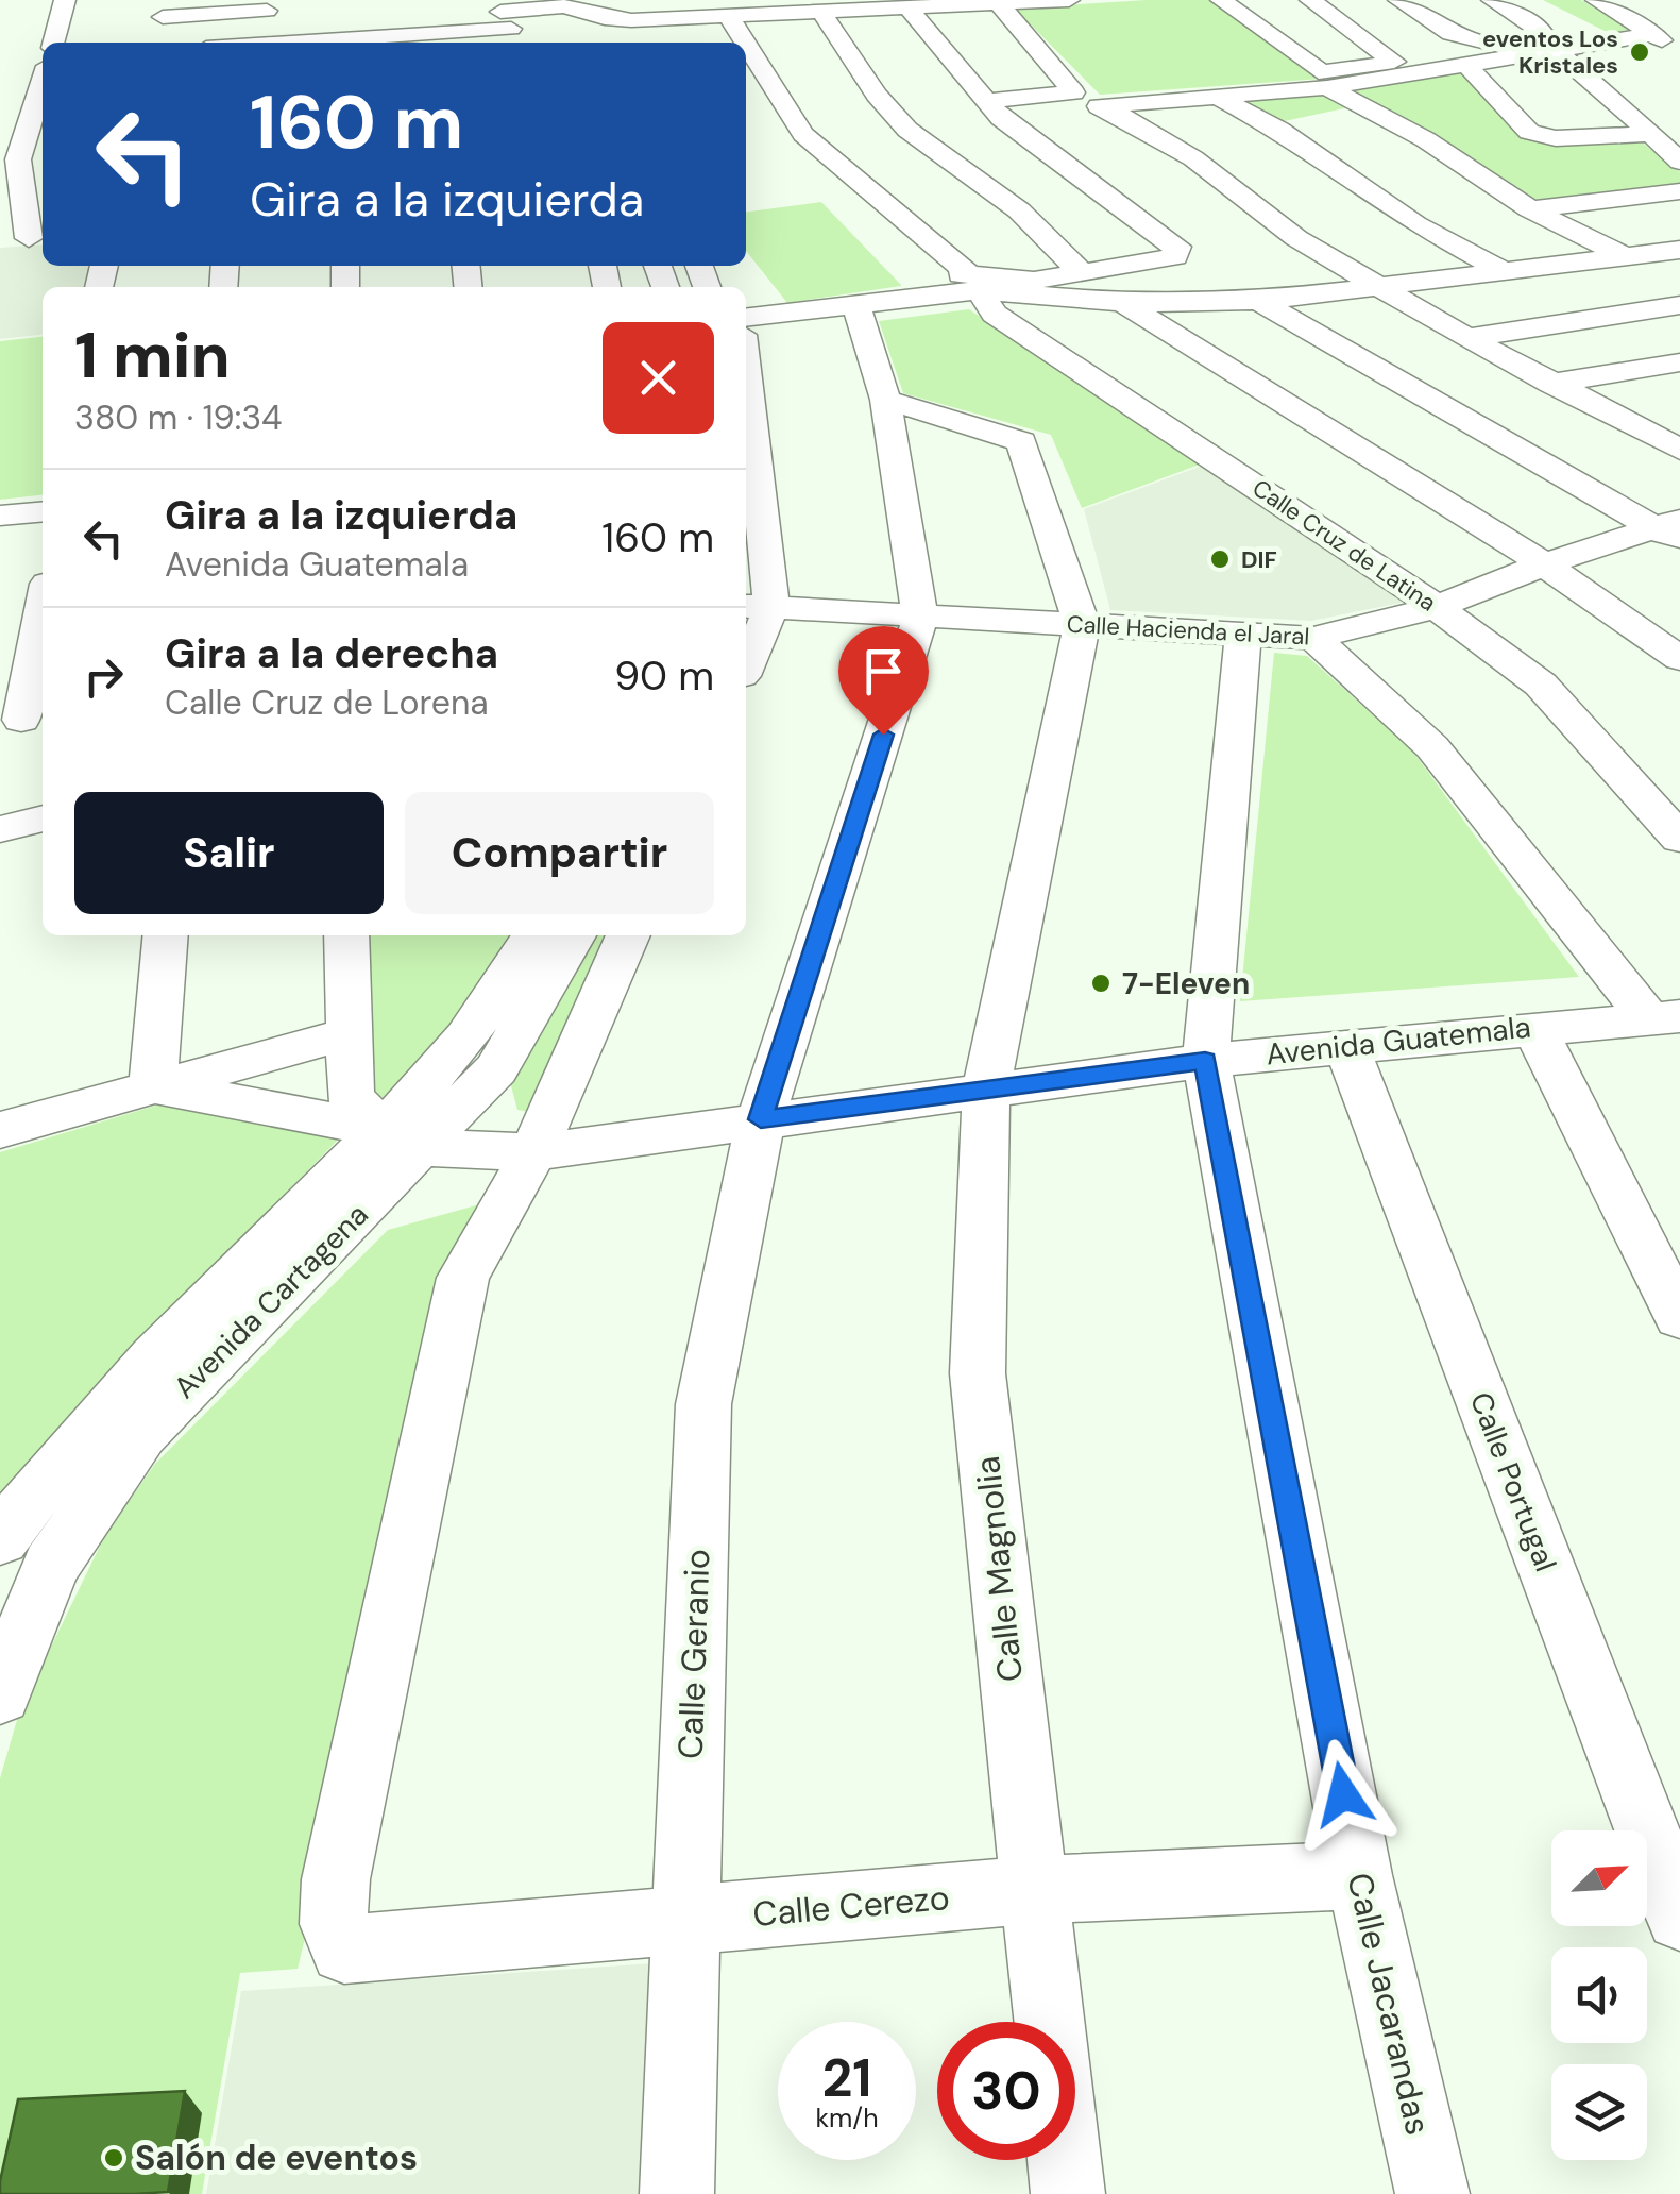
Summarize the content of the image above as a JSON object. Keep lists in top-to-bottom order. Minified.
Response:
{"streets":{"street":["Calle Cruz de Latina","Calle Hacienda el Jaral","Avenida Guatemala","Avenida Cartagena","Calle Portugal","Calle Magnolia","Calle Geranio","Calle Cerezo","Calle Jacarandas"]},"crossings":[["Calle Cruz de Latina","Calle Hacienda el Jaral"],["Calle Hacienda el Jaral","Calle Magnolia"],["Calle Hacienda el Jaral","Calle Geranio"],["Calle Hacienda el Jaral","Calle Jacarandas"],["Avenida Guatemala","Avenida Cartagena"],["Avenida Guatemala","Calle Portugal"],["Avenida Guatemala","Calle Magnolia"],["Avenida Guatemala","Calle Geranio"],["Avenida Guatemala","Calle Cerezo"],["Avenida Guatemala","Calle Jacarandas"],["Calle Magnolia","Calle Cerezo"],["Calle Geranio","Calle Cerezo"],["Calle Cerezo","Calle Jacarandas"]],"places":["eventos Los Kristales","DIF","7-Eleven","Salón de eventos"],"north":"top right","page":{"turn":["160 m","Gira a la izquierda"],"heading":["1 min","380 m · 19:34"],"list":[{"name":"Gira a la izquierda","note":"Avenida Guatemala","value":"160 m"},{"name":"Gira a la derecha","note":"Calle Cruz de Lorena","value":"90 m"}],"buttons":["Salir","Compartir"],"speed":"21 km/h","limit":"30"}}
